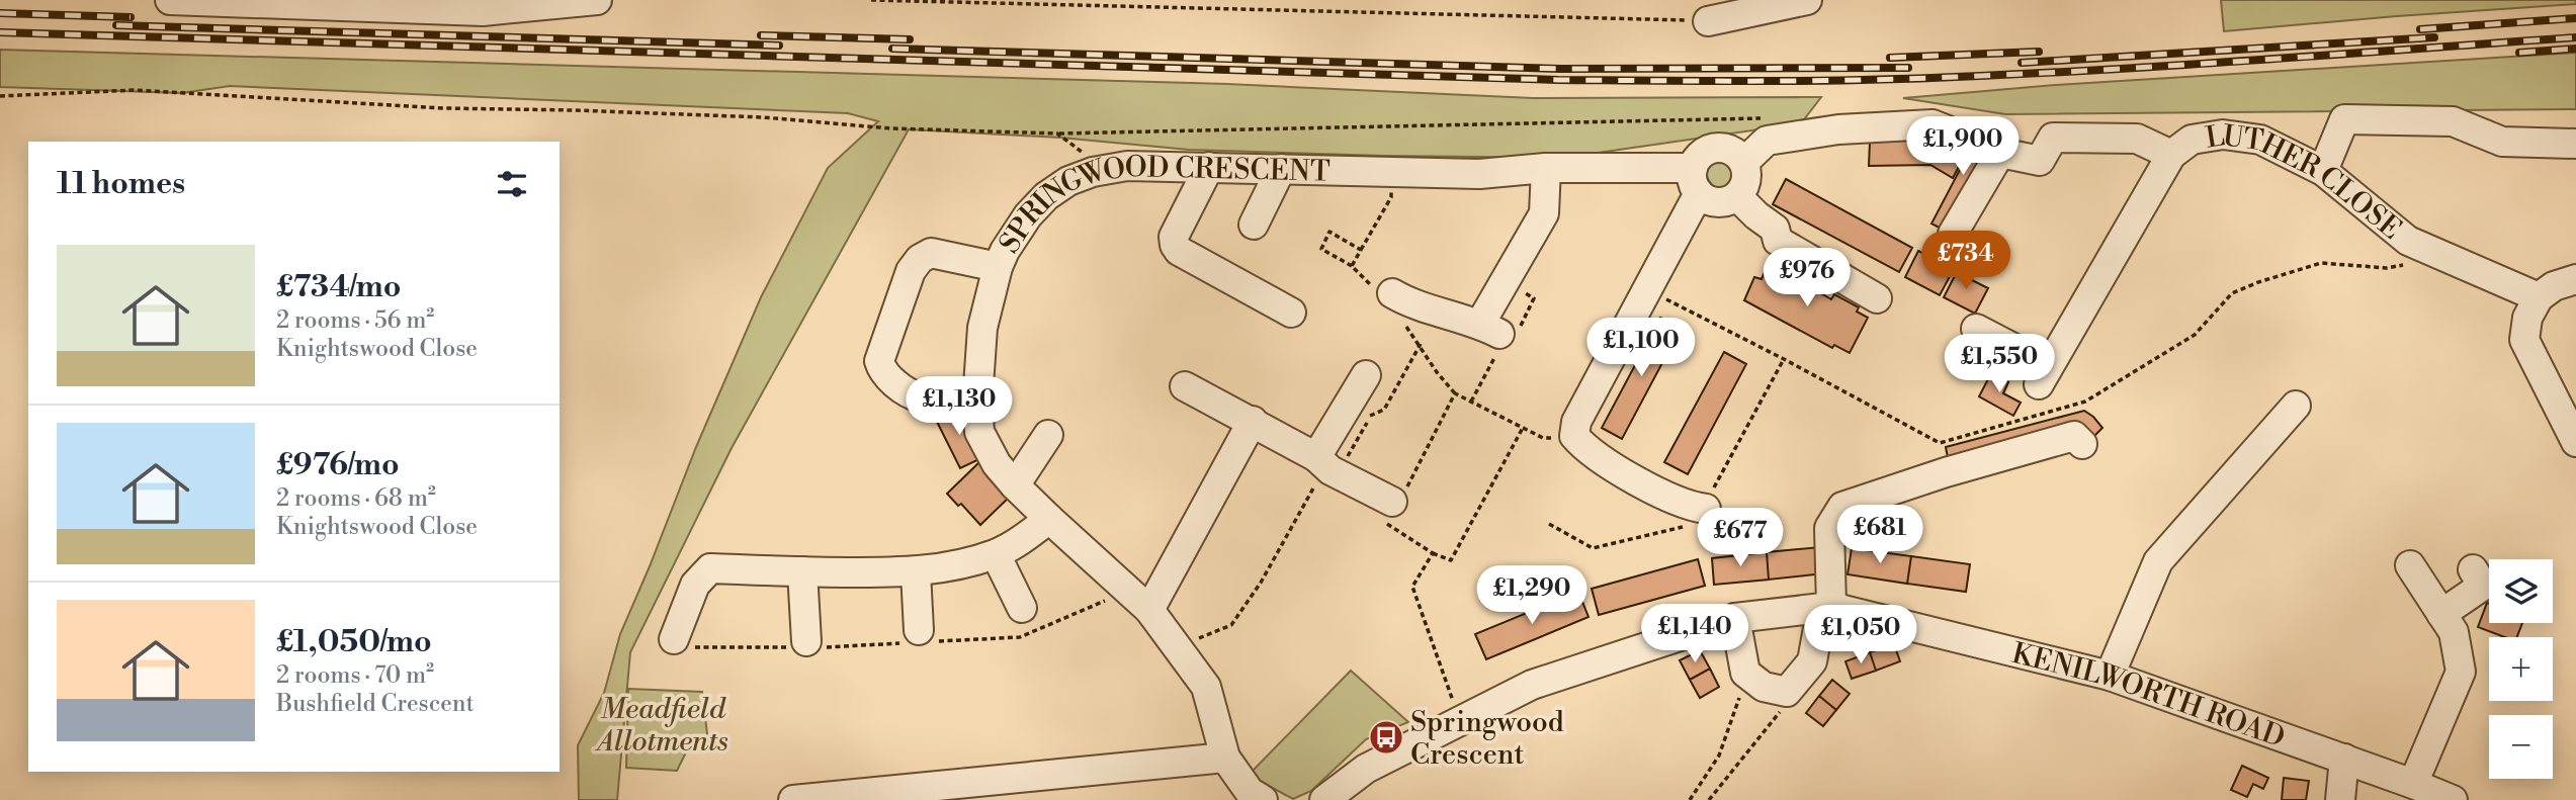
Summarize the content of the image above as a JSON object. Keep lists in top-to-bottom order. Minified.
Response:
{"streets":{"street":["LUTHER CLOSE","SPRINGWOOD CRESCENT","KENILWORTH ROAD"]},"parks":["Meadfield Allotments"],"places":{"bus stop":["Springwood Crescent"]},"page":{"price":["£1,900","£734","£976","£1,100","£1,550","£1,130","£681","£677","£1,290","£1,140","£1,050"],"heading":"11 homes","list":[{"name":"£734/mo","note":"2 rooms · 56 m² · Knightswood Close"},{"name":"£976/mo","note":"2 rooms · 68 m² · Knightswood Close"},{"name":"£1,050/mo","note":"2 rooms · 70 m² · Bushfield Crescent"}],"map_buttons":["+","−"]}}
